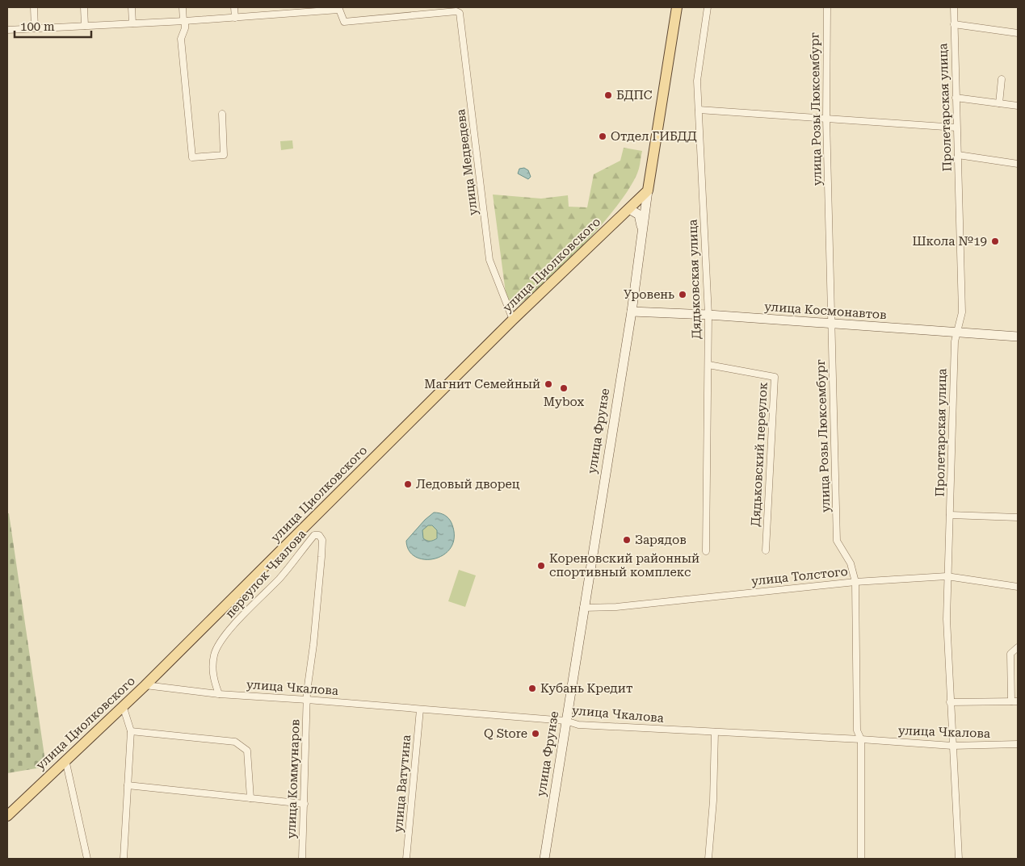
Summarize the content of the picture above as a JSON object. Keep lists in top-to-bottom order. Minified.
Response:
{"streets":{"main road":["улица Циолковского","улица Космонавтов","улица Фрунзе"],"street":["Пролетарская улица","улица Розы Люксембург","улица Медведева","Дядьковская улица","Дядьковский переулок","переулок Чкалова","улица Толстого","улица Чкалова","улица Коммунаров","улица Ватутина"]},"crossings":[["Пролетарская улица","улица Космонавтов"],["Пролетарская улица","улица Толстого"],["Пролетарская улица","улица Чкалова"],["улица Розы Люксембург","улица Космонавтов"],["улица Розы Люксембург","улица Толстого"],["улица Розы Люксембург","улица Чкалова"],["улица Медведева","улица Циолковского"],["улица Циолковского","улица Фрунзе"],["улица Циолковского","улица Чкалова"],["Дядьковская улица","улица Космонавтов"],["Дядьковская улица","Дядьковский переулок"],["улица Космонавтов","улица Фрунзе"],["улица Фрунзе","улица Толстого"],["улица Фрунзе","улица Чкалова"],["переулок Чкалова","улица Чкалова"],["переулок Чкалова","улица Коммунаров"],["улица Чкалова","улица Коммунаров"],["улица Чкалова","улица Ватутина"]],"places":["БДПС","Отдел ГИБДД","Школа №19","Уровень","Магнит Семейный","Mybox","Ледовый дворец","Зарядов","Кореновский районный спортивный комплекс","Кубань Кредит","Q Store"],"scale_bar":"100 m"}
